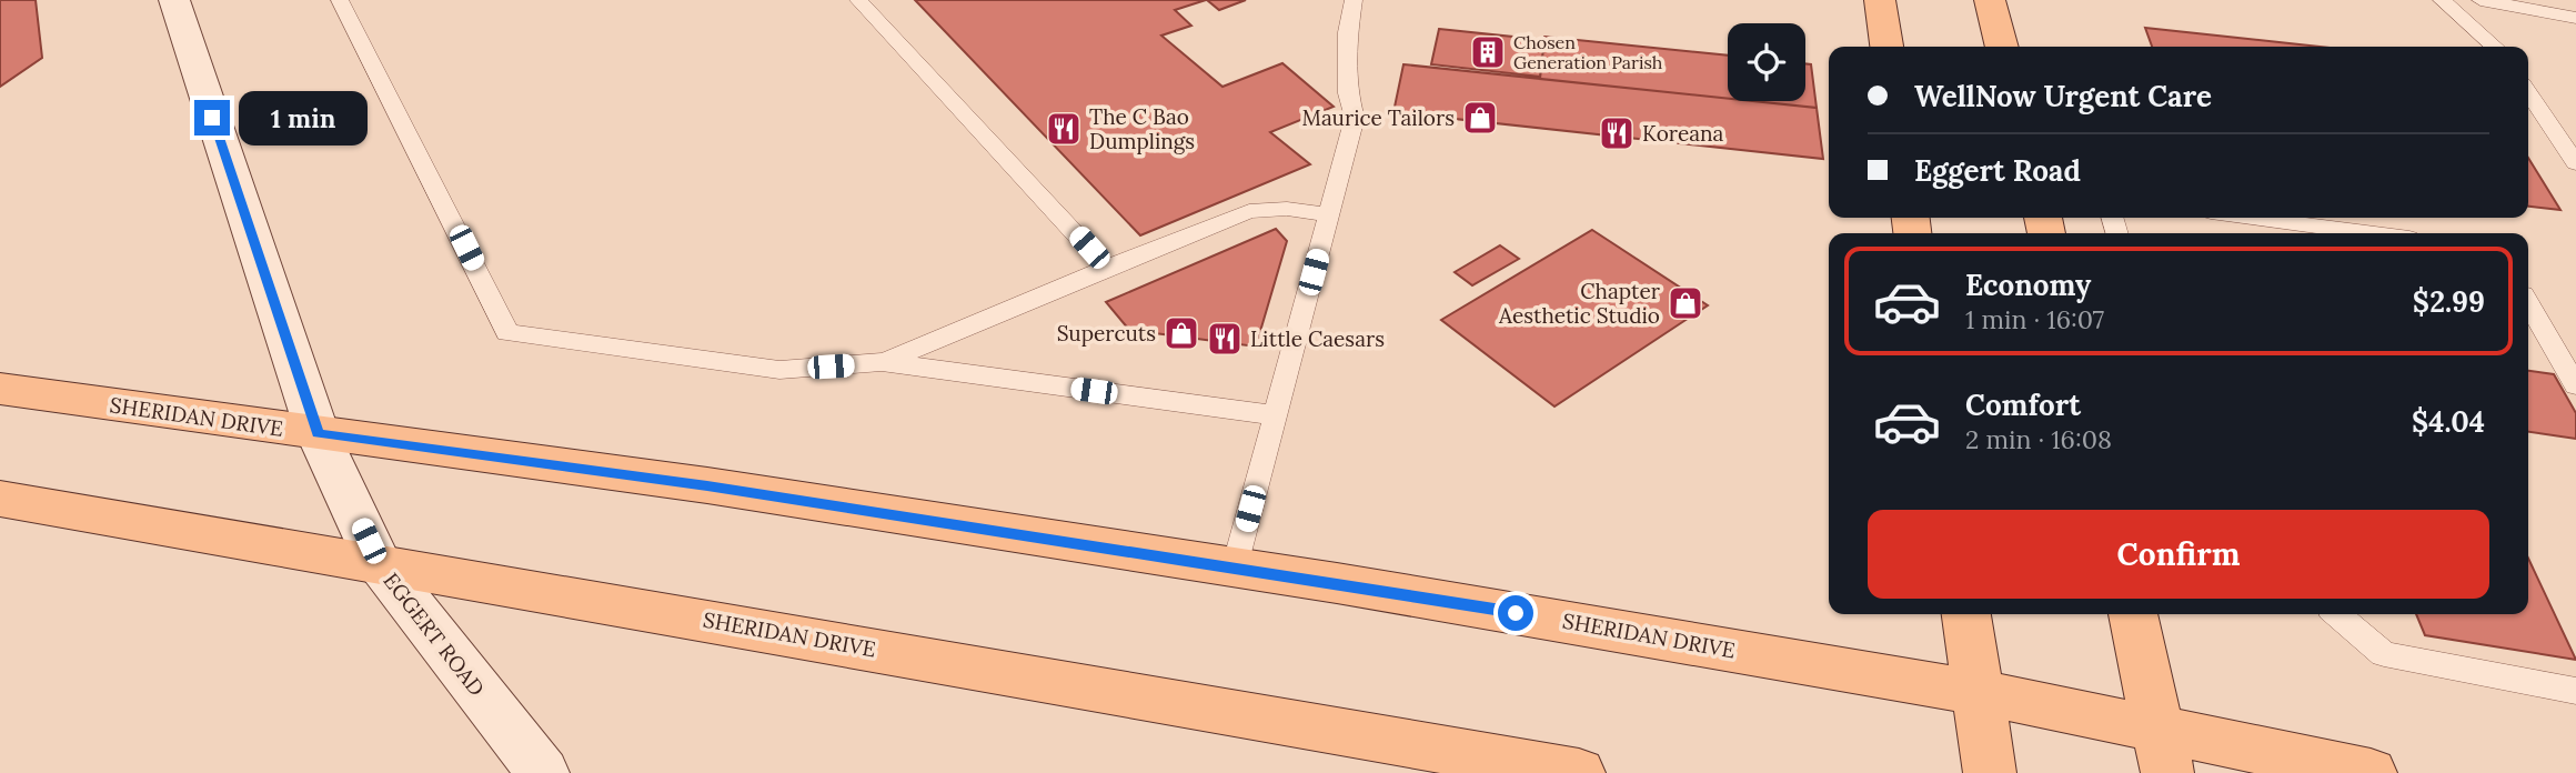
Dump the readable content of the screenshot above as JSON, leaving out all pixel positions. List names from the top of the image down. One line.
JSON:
{"streets":{"main road":["SHERIDAN DRIVE"],"street":["EGGERT ROAD"]},"crossings":[["SHERIDAN DRIVE","EGGERT ROAD"]],"places":{"building":["Chosen Generation Parish"],"shop":["Maurice Tailors","Chapter Aesthetic Studio","Supercuts"],"restaurant":["The C Bao Dumplings","Koreana","Little Caesars"]},"page":{"banner":["WellNow Urgent Care","Eggert Road"],"bubble":"1 min","list":[{"name":"Economy","note":"1 min · 16:07","value":"$2.99"},{"name":"Comfort","note":"2 min · 16:08","value":"$4.04"}],"buttons":"Confirm"}}
